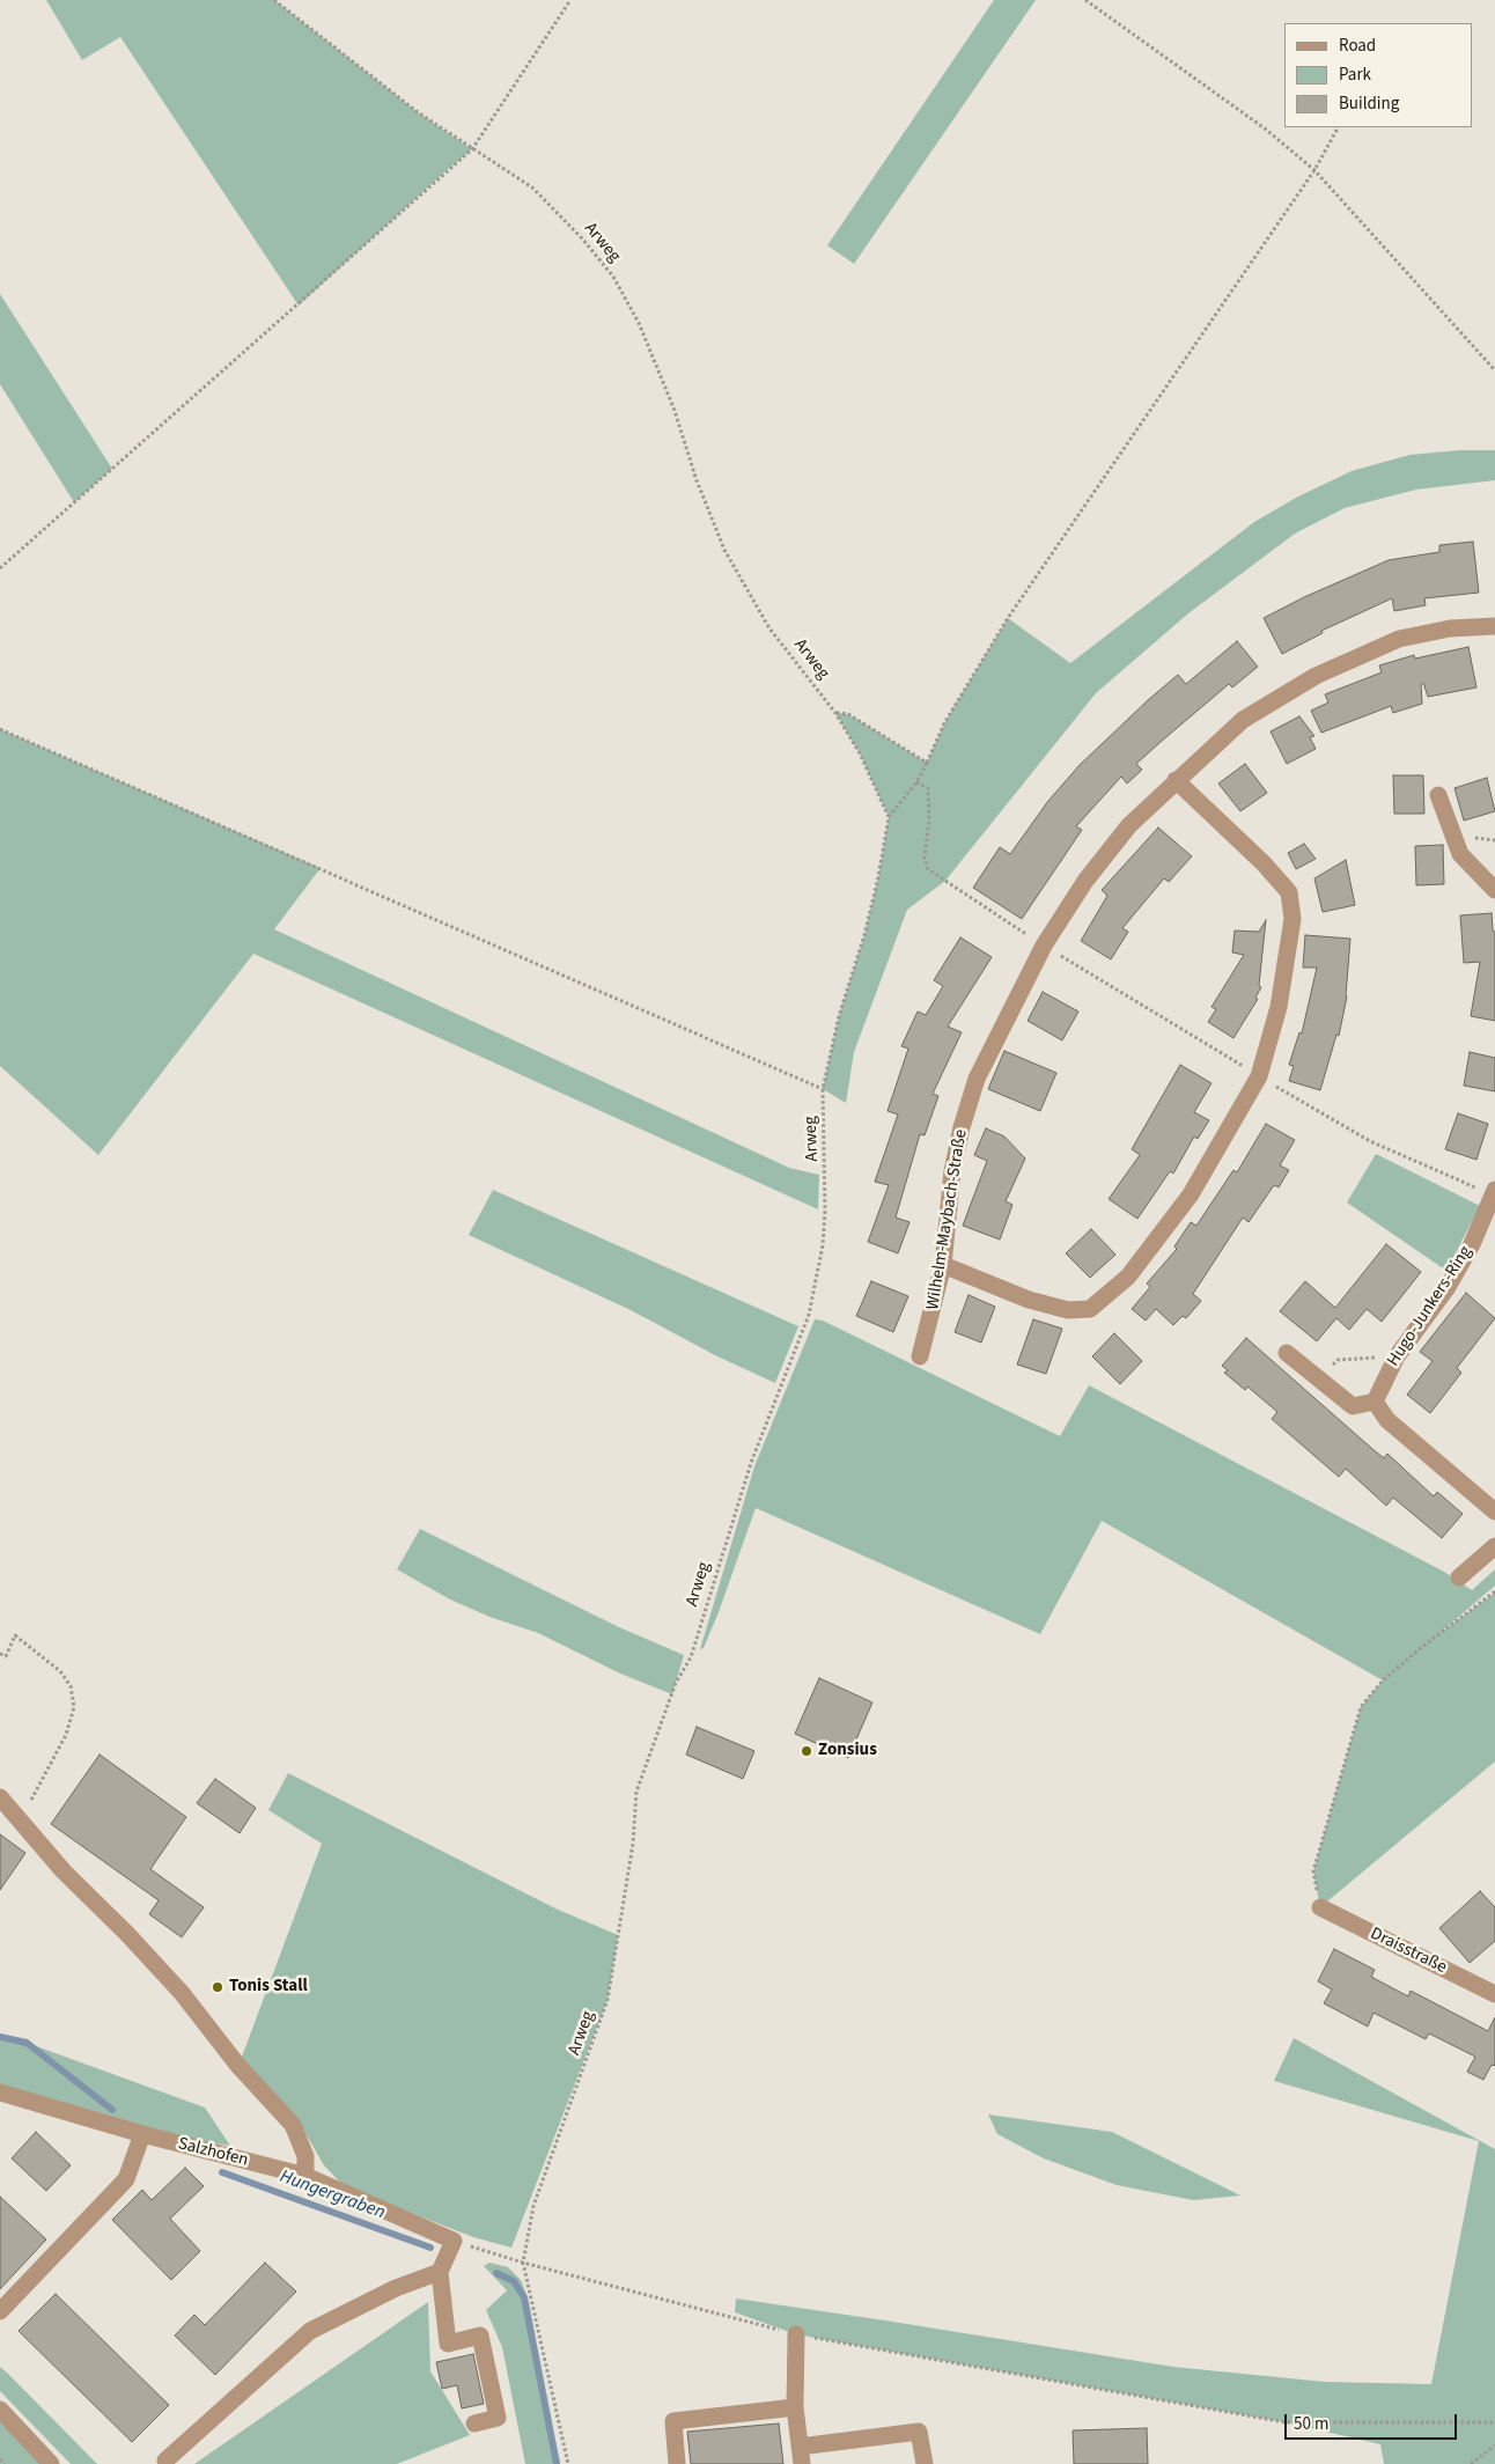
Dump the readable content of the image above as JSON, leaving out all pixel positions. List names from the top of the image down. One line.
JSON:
{"streets":{"street":["Wilhelm-Maybach-Straße","Hugo-Junkers-Ring","Draisstraße","Salzhofen"],"path":["Arweg"]},"water":["Hungergraben"],"places":["Zonsius","Tonis Stall"],"legend":["Road","Park","Building"],"scale_bar":"50 m"}
